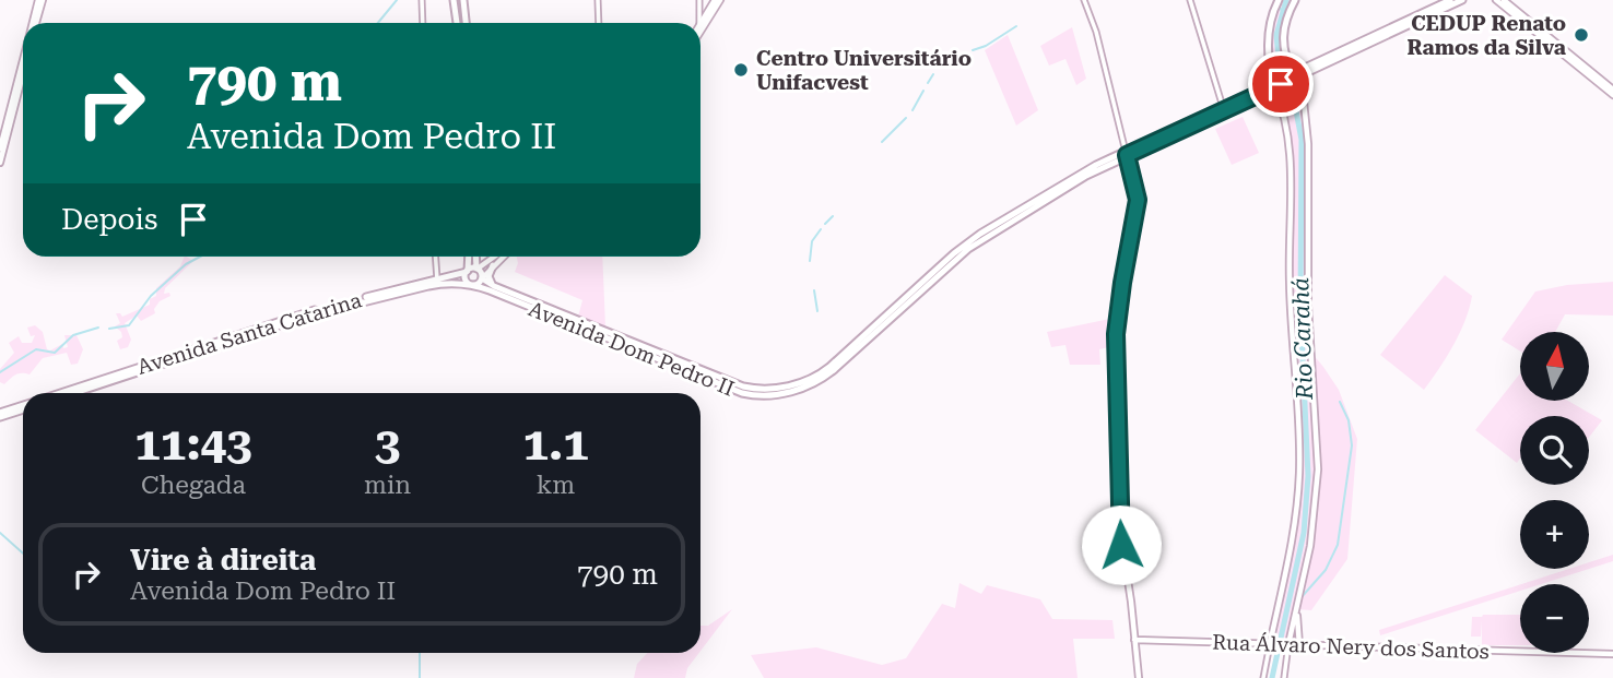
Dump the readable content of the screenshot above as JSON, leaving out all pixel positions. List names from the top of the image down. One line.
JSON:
{"streets":{"main road":["Avenida Santa Catarina","Avenida Dom Pedro II","Rua Álvaro Nery dos Santos"]},"crossings":[["Avenida Santa Catarina","Avenida Dom Pedro II"]],"water":["Rio Carahá"],"places":["CEDUP Renato Ramos da Silva","Centro Universitário Unifacvest"],"north":"top","page":{"turn":["790 m","Avenida Dom Pedro II"],"then":"Depois","map_buttons":["+","−"],"eta":["11:43","Chegada","3","min","1.1","km"],"list":[{"name":"Vire à direita","note":"Avenida Dom Pedro II","value":"790 m"}]}}
